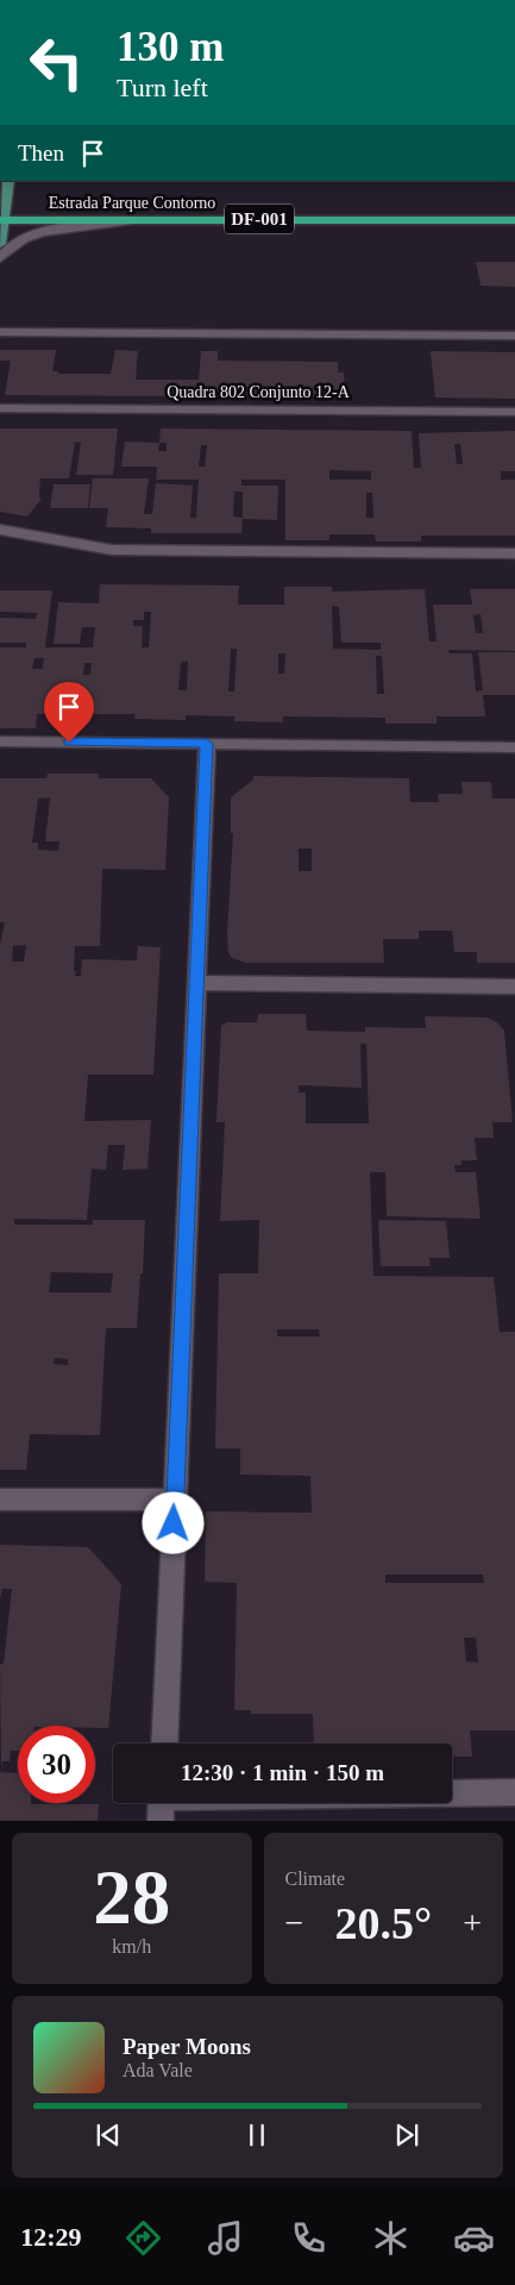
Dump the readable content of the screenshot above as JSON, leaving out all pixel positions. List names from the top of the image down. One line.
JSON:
{"streets":{"highway":["Estrada Parque Contorno","DF-001"],"street":["Quadra 802 Conjunto 12-A"]},"page":{"turn":["130 m","Turn left"],"then":"Then","limit":"30","trip":"12:30 · 1 min · 150 m","tile":[["28","km/h"],"Climate"],"heat":["−","20.5°","+"],"song":["Paper Moons","Ada Vale"],"tabs":"12:29"}}
